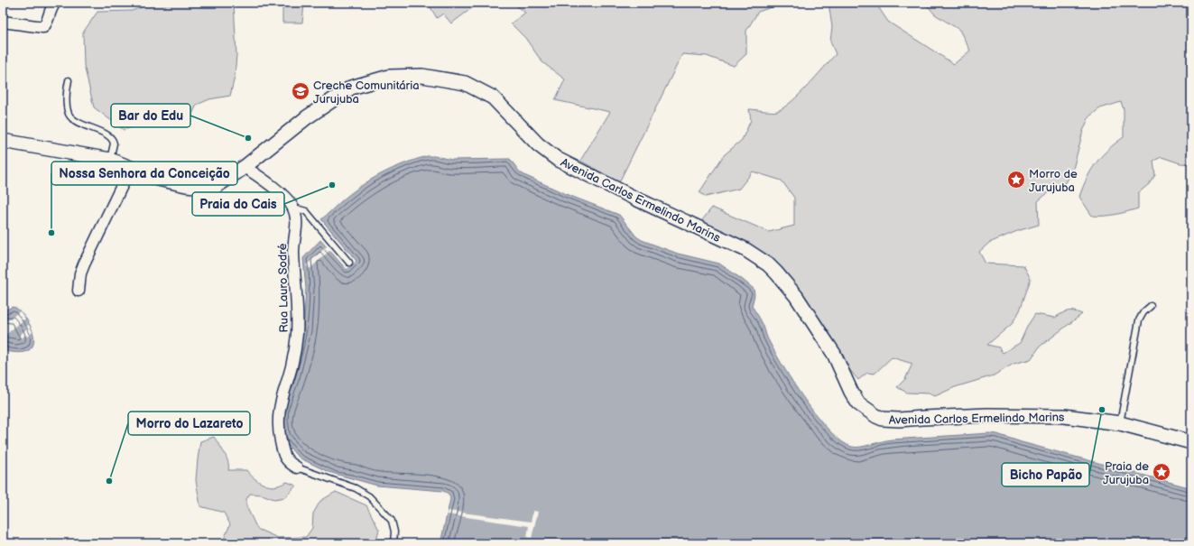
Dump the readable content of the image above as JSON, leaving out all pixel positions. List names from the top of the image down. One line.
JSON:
{"streets":{"street":["Avenida Carlos Ermelindo Marins","Rua Lauro Sodré"]},"crossings":[["Avenida Carlos Ermelindo Marins","Rua Lauro Sodré"]],"places":{"school or university":["Creche Comunitária Jurujuba"],"other":["Bar do Edu","Praia do Cais","Nossa Senhora da Conceição","Bicho Papão","Morro do Lazareto"],"place":["Morro de Jurujuba","Praia de Jurujuba"]}}
